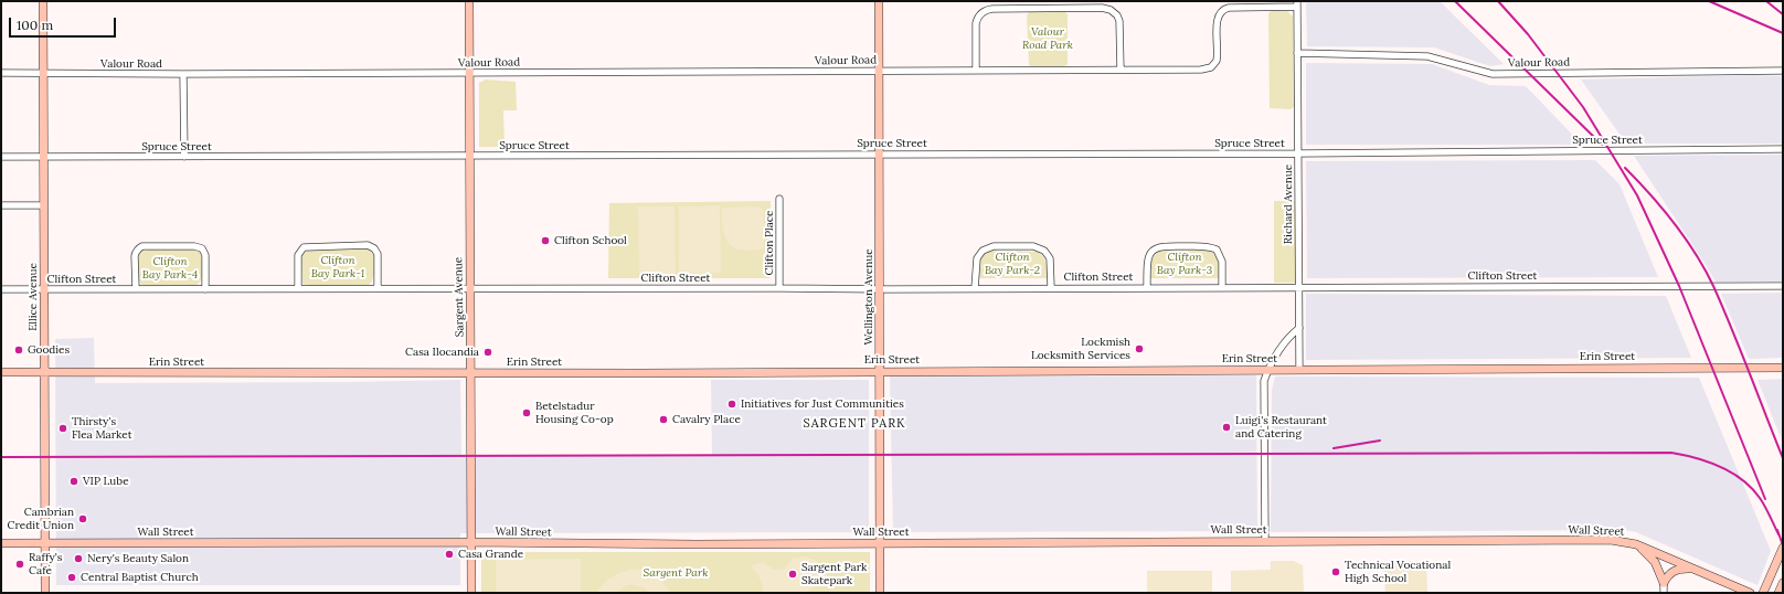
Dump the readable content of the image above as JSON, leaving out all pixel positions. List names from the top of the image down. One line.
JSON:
{"streets":{"main road":["Ellice Avenue","Sargent Avenue","Wellington Avenue","Erin Street","Wall Street"],"street":["Valour Road","Spruce Street","Richard Avenue","Clifton Place","Clifton Street"]},"crossings":[["Valour Road","Richard Avenue"],["Valour Road","Ellice Avenue"],["Valour Road","Sargent Avenue"],["Valour Road","Wellington Avenue"],["Spruce Street","Richard Avenue"],["Spruce Street","Ellice Avenue"],["Spruce Street","Sargent Avenue"],["Spruce Street","Wellington Avenue"],["Richard Avenue","Clifton Street"],["Richard Avenue","Erin Street"],["Clifton Place","Clifton Street"],["Clifton Street","Ellice Avenue"],["Clifton Street","Sargent Avenue"],["Clifton Street","Wellington Avenue"],["Ellice Avenue","Erin Street"],["Ellice Avenue","Wall Street"],["Sargent Avenue","Erin Street"],["Sargent Avenue","Wall Street"],["Wellington Avenue","Erin Street"],["Wellington Avenue","Wall Street"]],"districts":["SARGENT PARK"],"parks":["Valour Road Park","Clifton Bay Park-2","Clifton Bay Park-3","Clifton Bay Park-1","Clifton Bay Park-4","Sargent Park"],"places":["Clifton School","Lockmish Locksmith Services","Goodies","Casa Ilocandia","Initiatives for Just Communities","Betelstadur Housing Co-op","Cavalry Place","Luigi's Restaurant and Catering","Thirsty's Flea Market","VIP Lube","Cambrian Credit Union","Casa Grande","Nery's Beauty Salon","Raffy's Cafe","Technical Vocational High School","Sargent Park Skatepark","Central Baptist Church"],"scale_bar":"100 m"}
